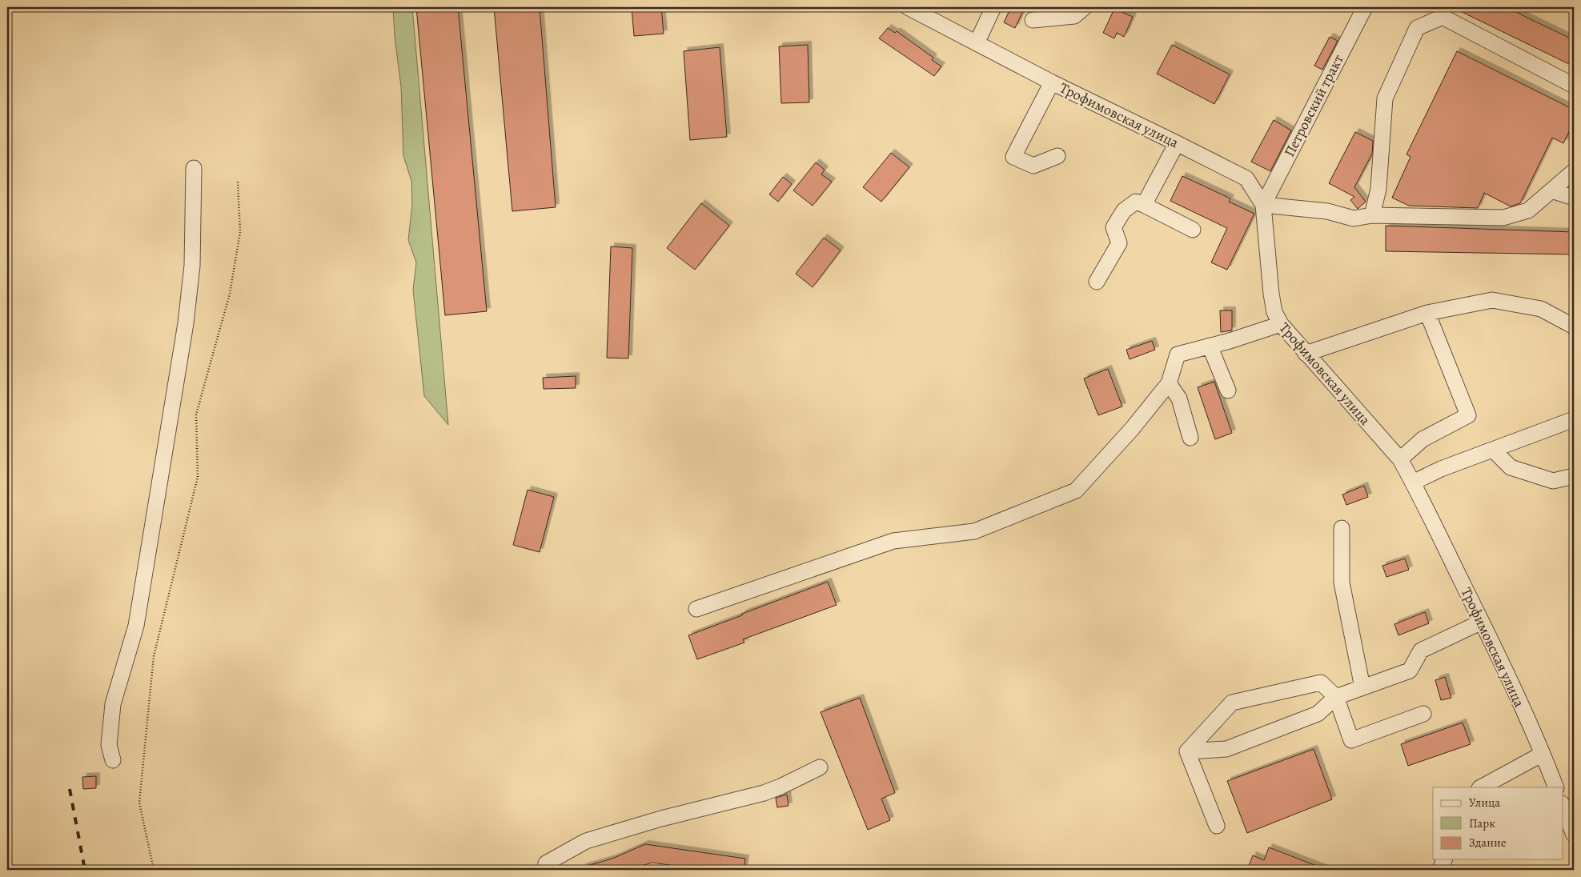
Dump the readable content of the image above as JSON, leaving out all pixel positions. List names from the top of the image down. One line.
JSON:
{"streets":{"street":["Петровский тракт","Трофимовская улица"]},"crossings":[["Петровский тракт","Трофимовская улица"]],"legend":["Улица","Парк","Здание"]}
